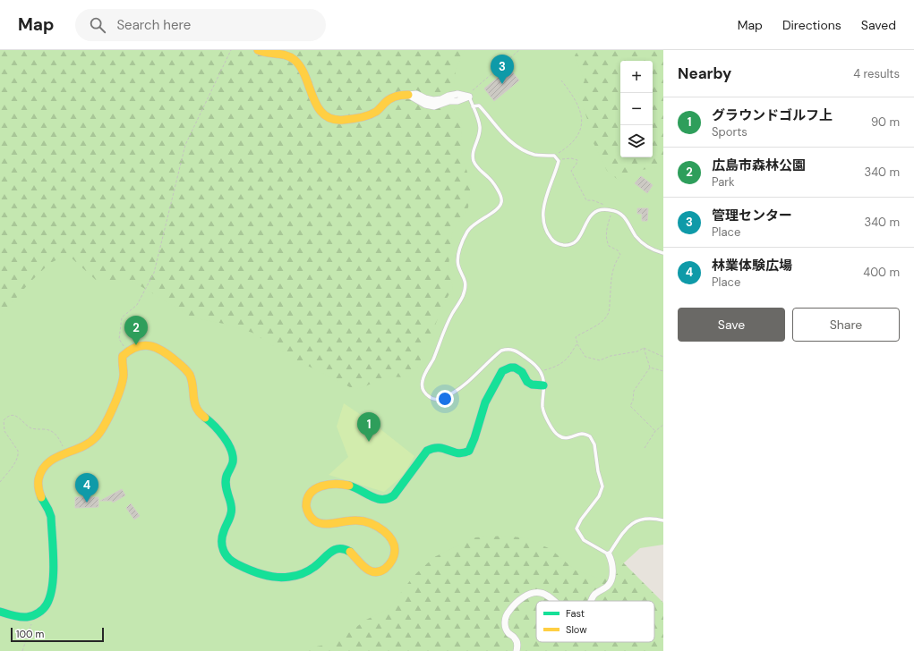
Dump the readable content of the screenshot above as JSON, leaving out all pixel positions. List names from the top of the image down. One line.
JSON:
{"legend":["Fast","Slow"],"scale_bar":"100 m","page":{"header":"Map","search":"Search here","nav":["Map","Directions","Saved"],"heading":["Nearby","4 results"],"pins":["3","2","1","4"],"map_buttons":["+","−"],"list":[{"mark":"1","name":"グラウンドゴルフ上","note":"Sports","value":"90 m"},{"mark":"2","name":"広島市森林公園","note":"Park","value":"340 m"},{"mark":"3","name":"管理センター","note":"Place","value":"340 m"},{"mark":"4","name":"林業体験広場","note":"Place","value":"400 m"}],"buttons":["Save","Share"],"scale":"100 m"}}
